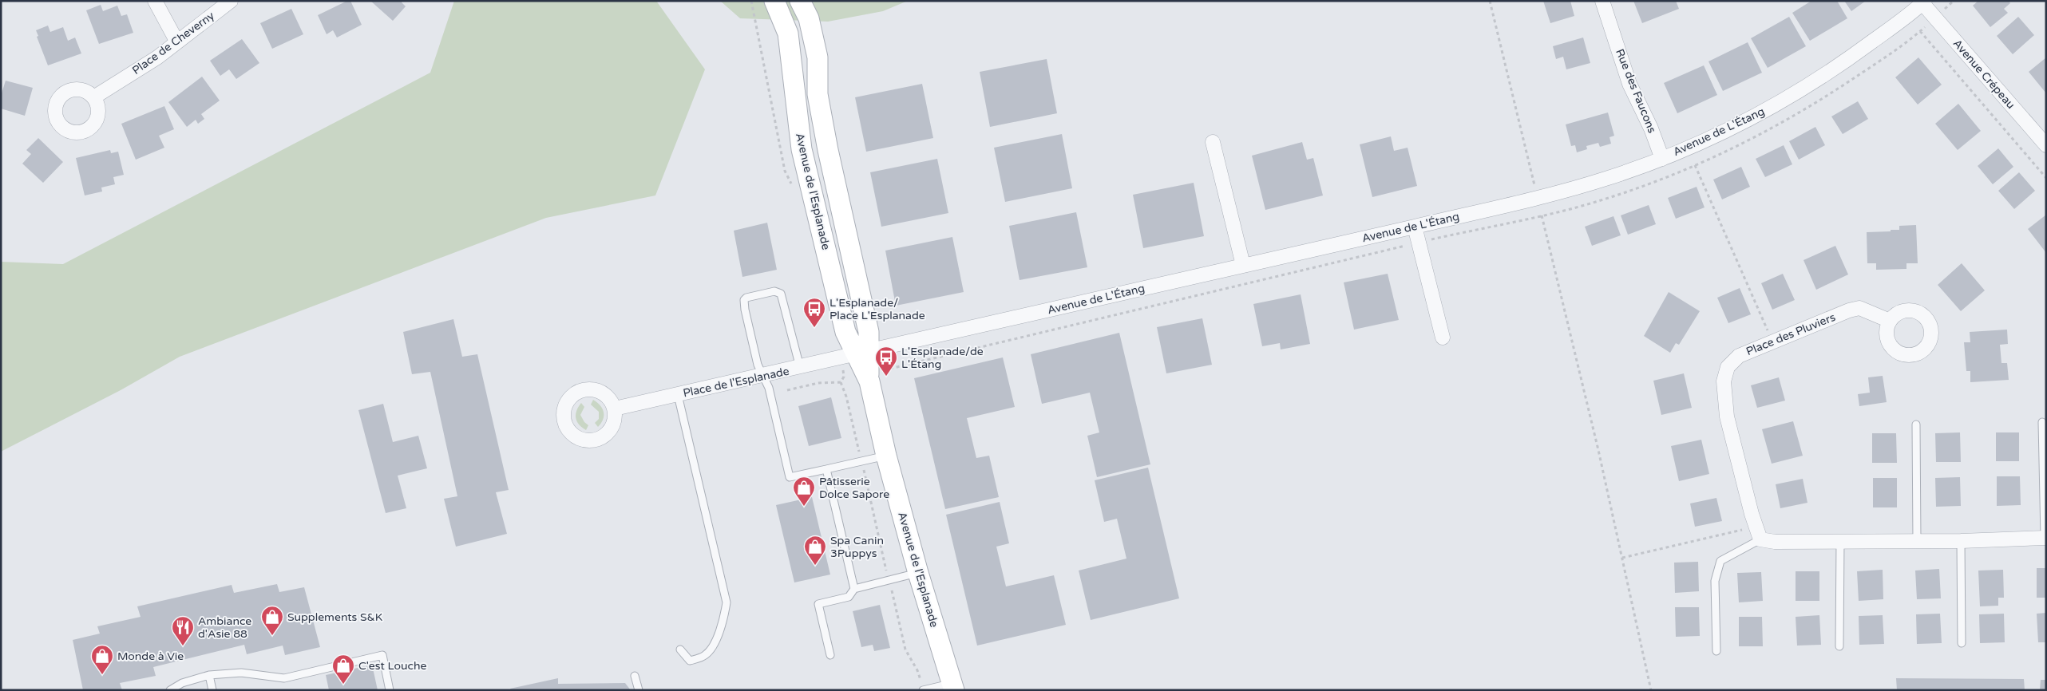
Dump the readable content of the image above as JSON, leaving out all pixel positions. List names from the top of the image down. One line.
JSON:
{"streets":{"street":["Place de Cheverny","Avenue Crépeau","Rue des Faucons","Avenue de L'Étang","Avenue de l'Esplanade","Place des Pluviers","Place de l'Esplanade"]},"crossings":[["Avenue Crépeau","Avenue de L'Étang"],["Rue des Faucons","Avenue de L'Étang"],["Avenue de L'Étang","Avenue de l'Esplanade"],["Avenue de L'Étang","Place de l'Esplanade"],["Avenue de l'Esplanade","Place de l'Esplanade"]],"places":{"bus stop":["L'Esplanade/ Place L'Esplanade","L'Esplanade/de L'Étang"],"shop":["Pâtisserie Dolce Sapore","Spa Canin 3Puppys","Supplements S&K","Monde à Vie","C'est Louche"],"restaurant":["Ambiance d'Asie 88"]}}
